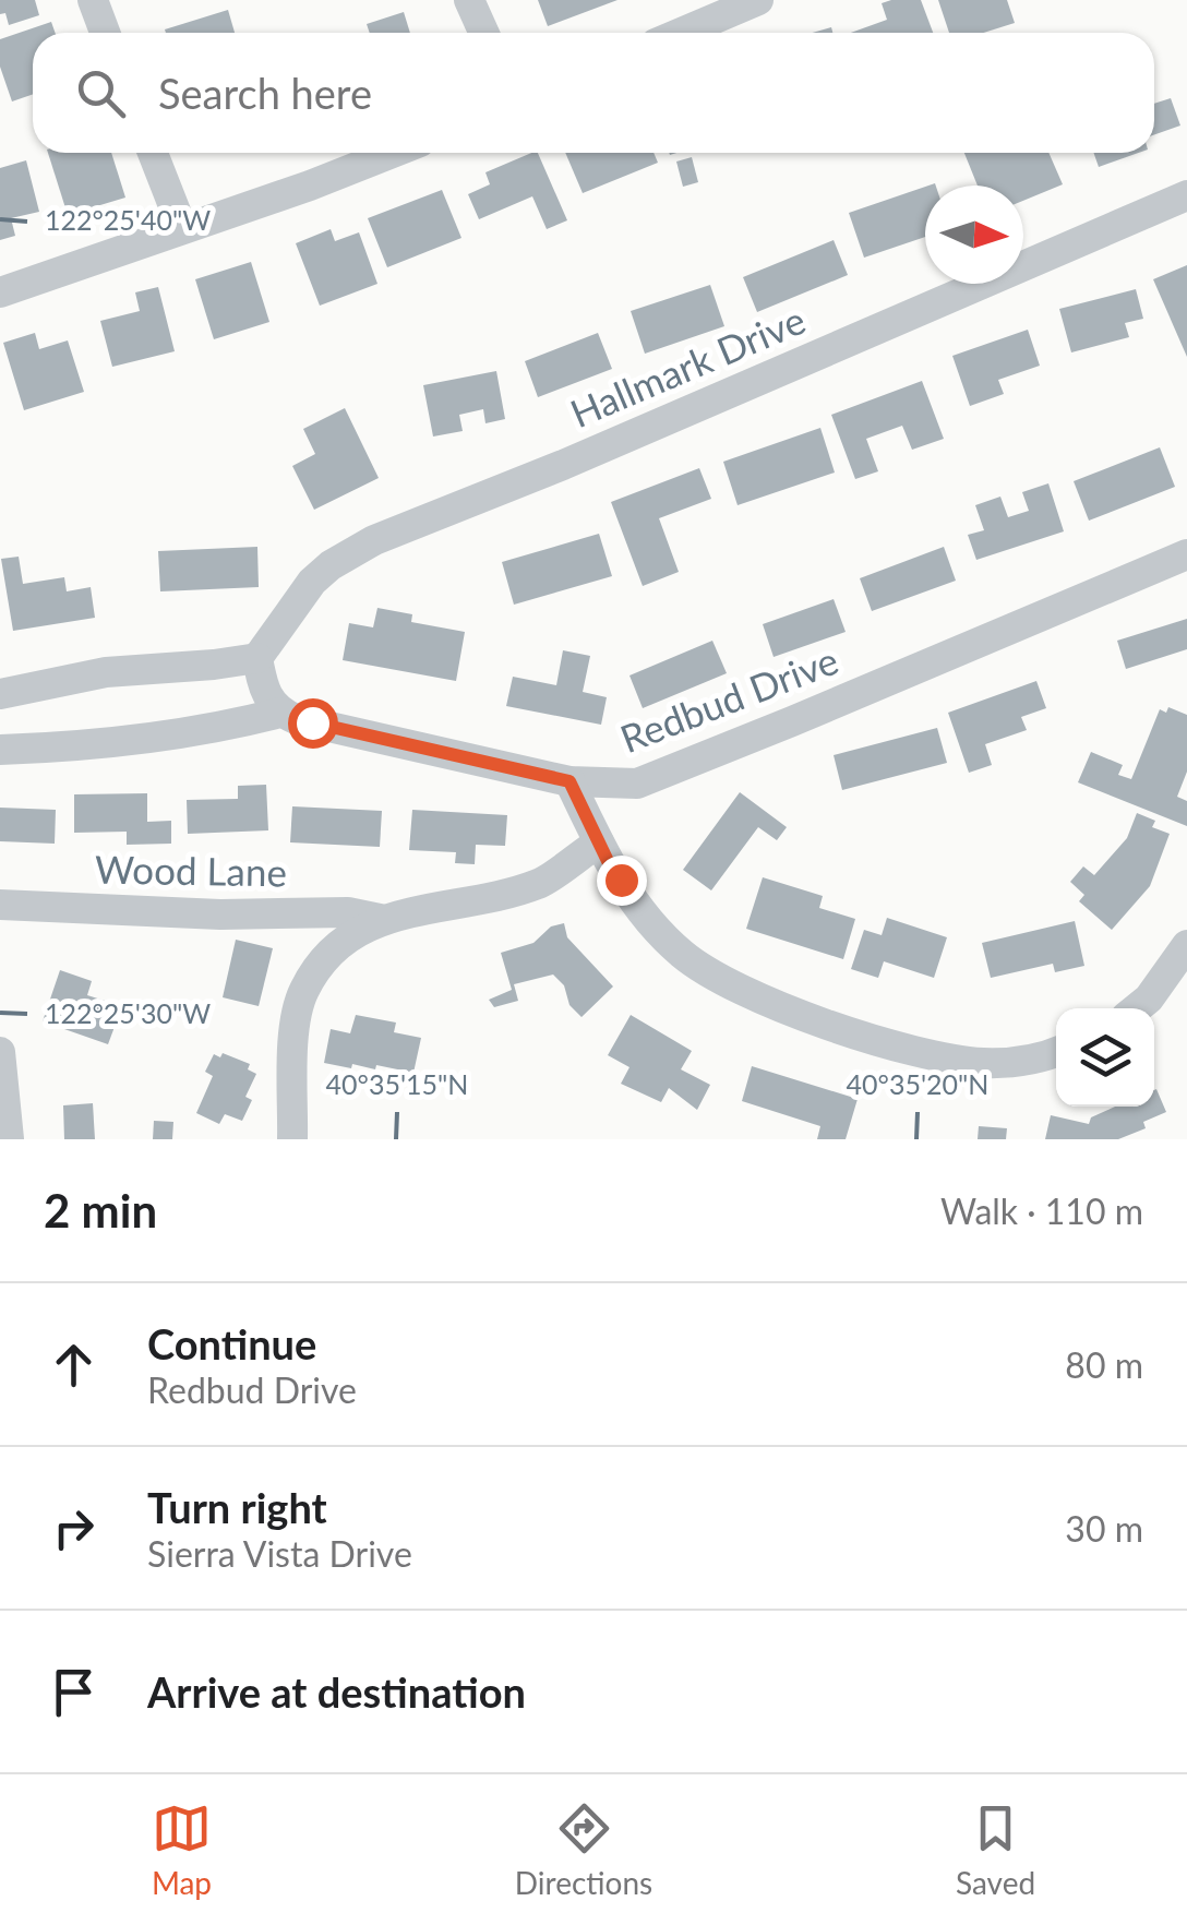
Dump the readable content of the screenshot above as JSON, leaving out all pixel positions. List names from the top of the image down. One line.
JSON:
{"streets":{"street":["Hallmark Drive","Redbud Drive","Wood Lane"]},"north":"right","page":{"search":"Search here","heading":["2 min","Walk · 110 m"],"list":[["Continue","Redbud Drive","80 m"],["Turn right","Sierra Vista Drive","30 m"],"Arrive at destination"],"nav":["Map","Directions","Saved"]},"coordinates":["122°25'40\"W","122°25'30\"W","40°35'15\"N","40°35'20\"N"]}
